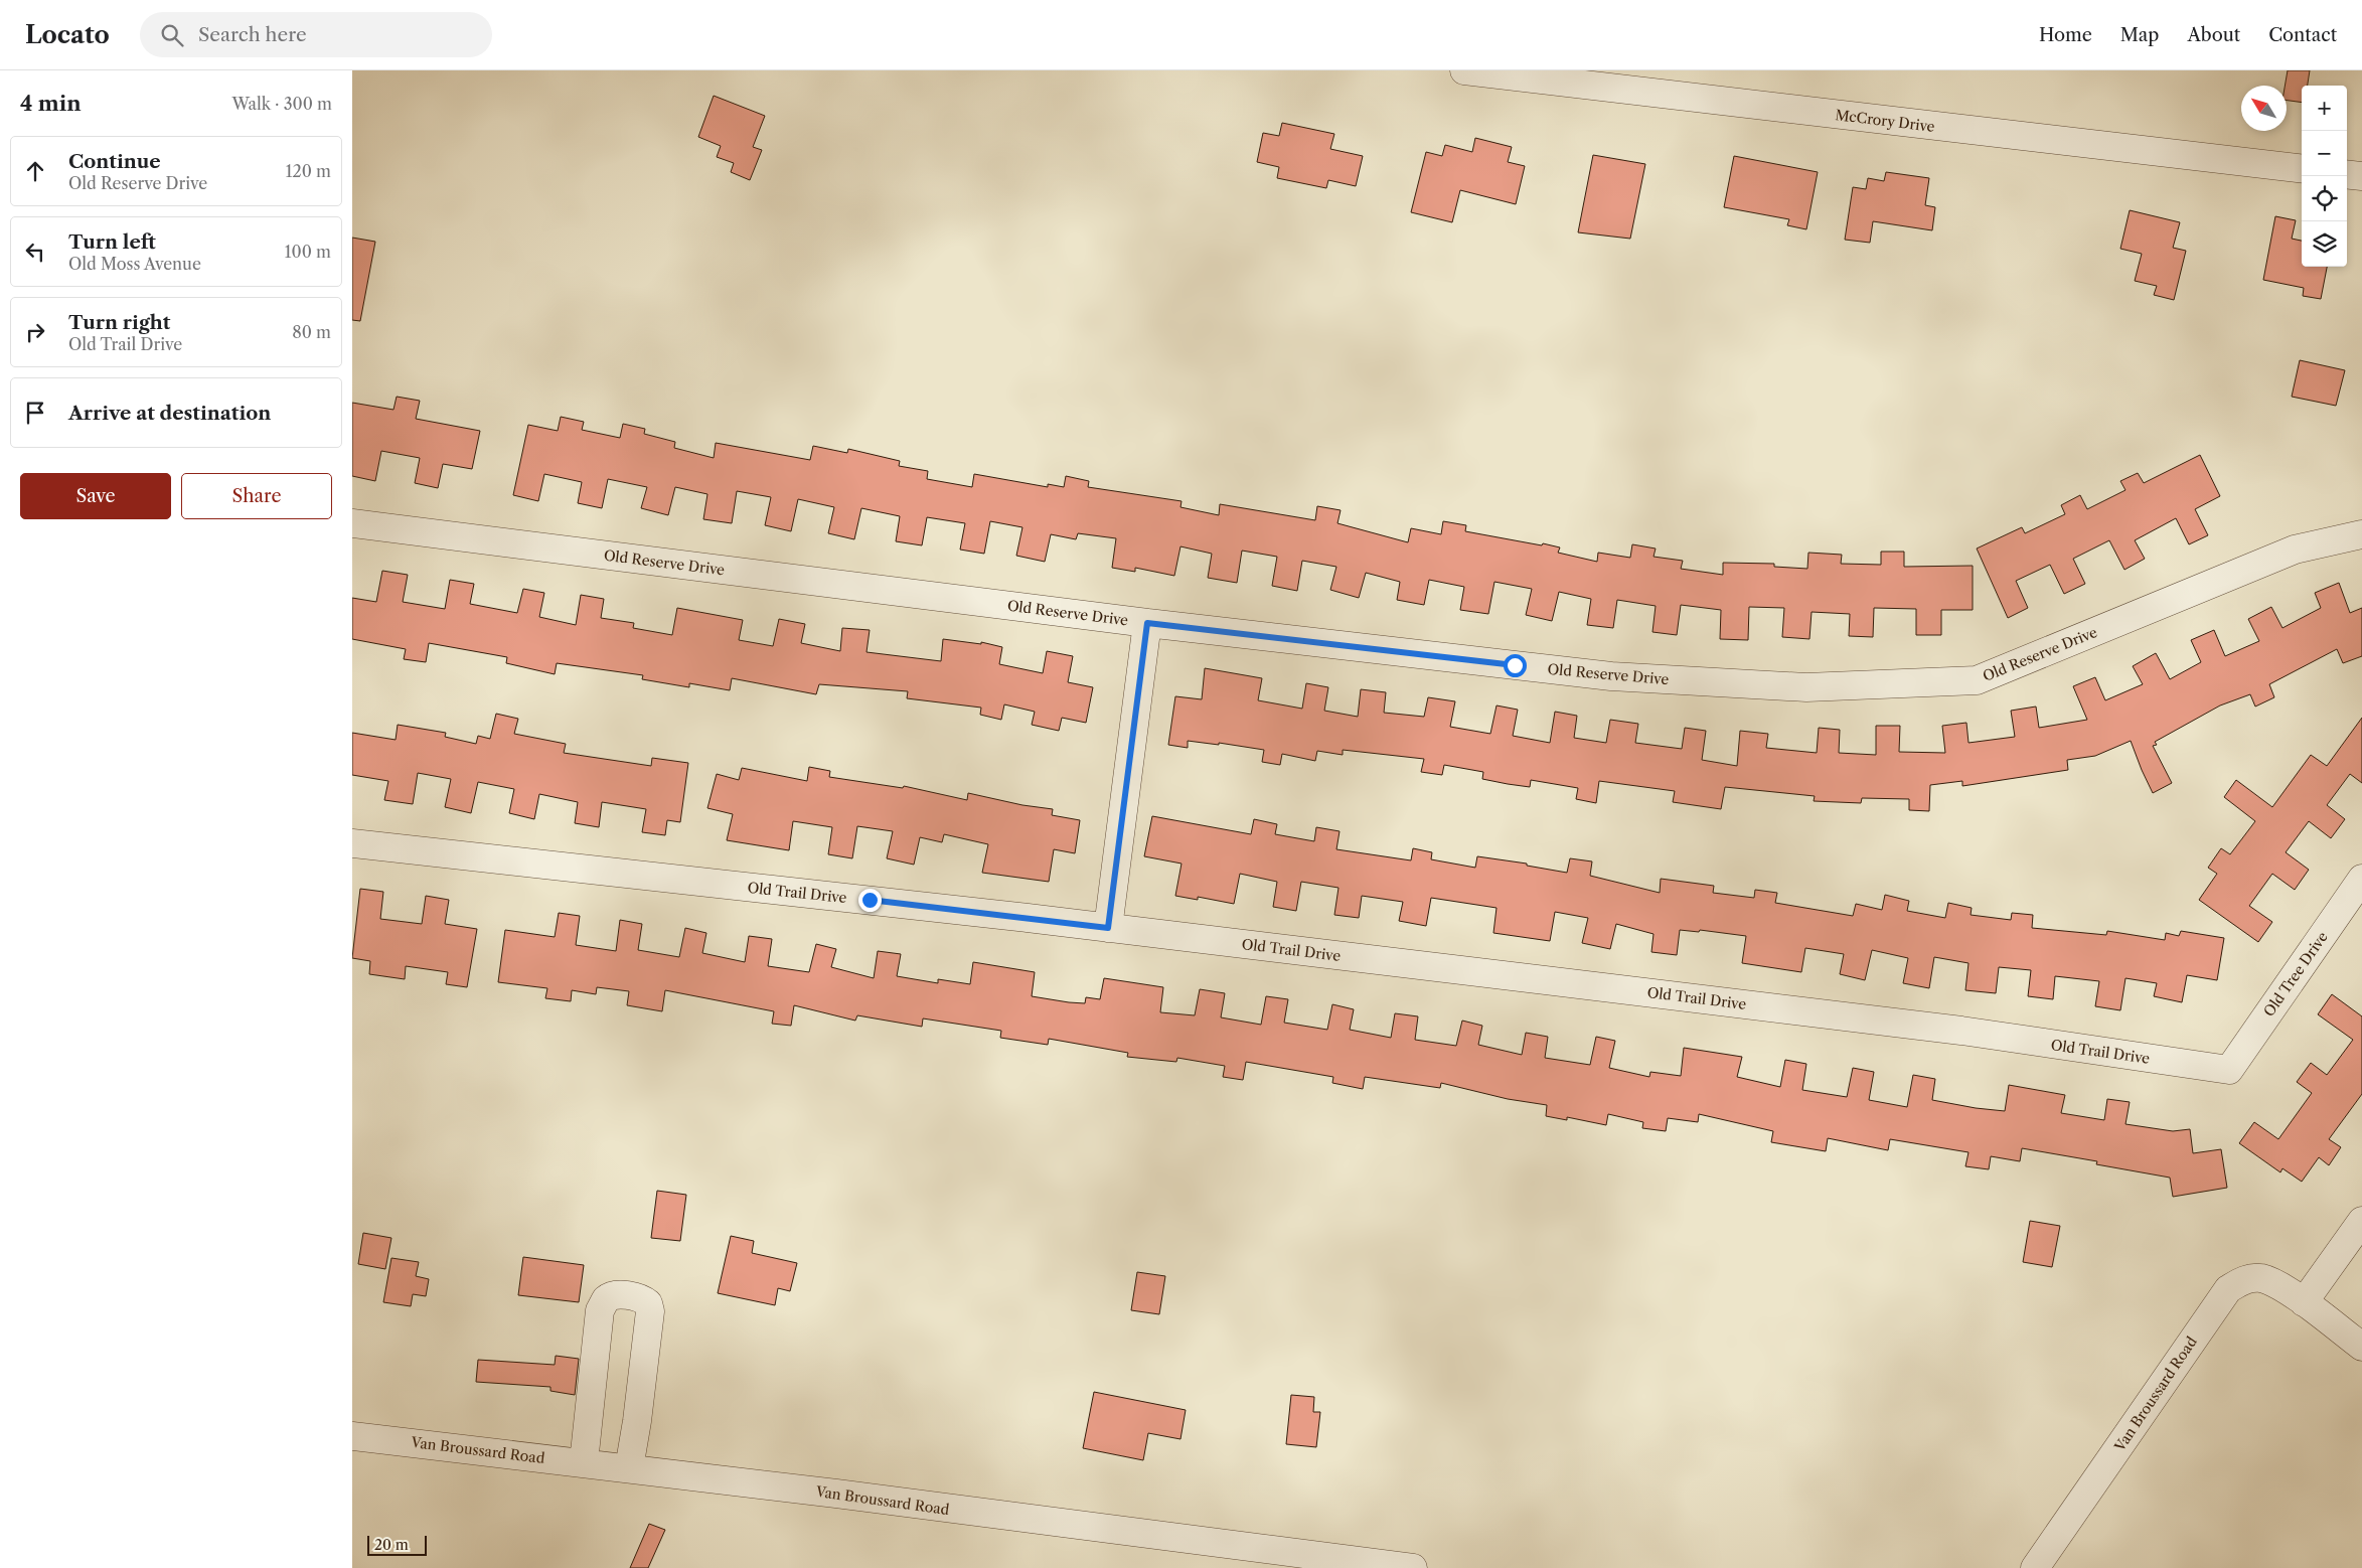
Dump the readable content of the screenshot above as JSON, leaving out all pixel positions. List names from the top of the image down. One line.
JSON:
{"streets":{"street":["McCrory Drive","Old Reserve Drive","Old Trail Drive","Old Tree Drive","Van Broussard Road"]},"crossings":[["Old Trail Drive","Old Tree Drive"]],"scale_bar":"20 m","north":"top left","page":{"header":"Locato","search":"Search here","nav":["Home","Map","About","Contact"],"heading":["4 min","Walk · 300 m"],"map_buttons":["+","−"],"list":[["Continue","Old Reserve Drive","120 m"],["Turn left","Old Moss Avenue","100 m"],["Turn right","Old Trail Drive","80 m"],"Arrive at destination"],"buttons":["Save","Share"],"scale":"20 m"}}
